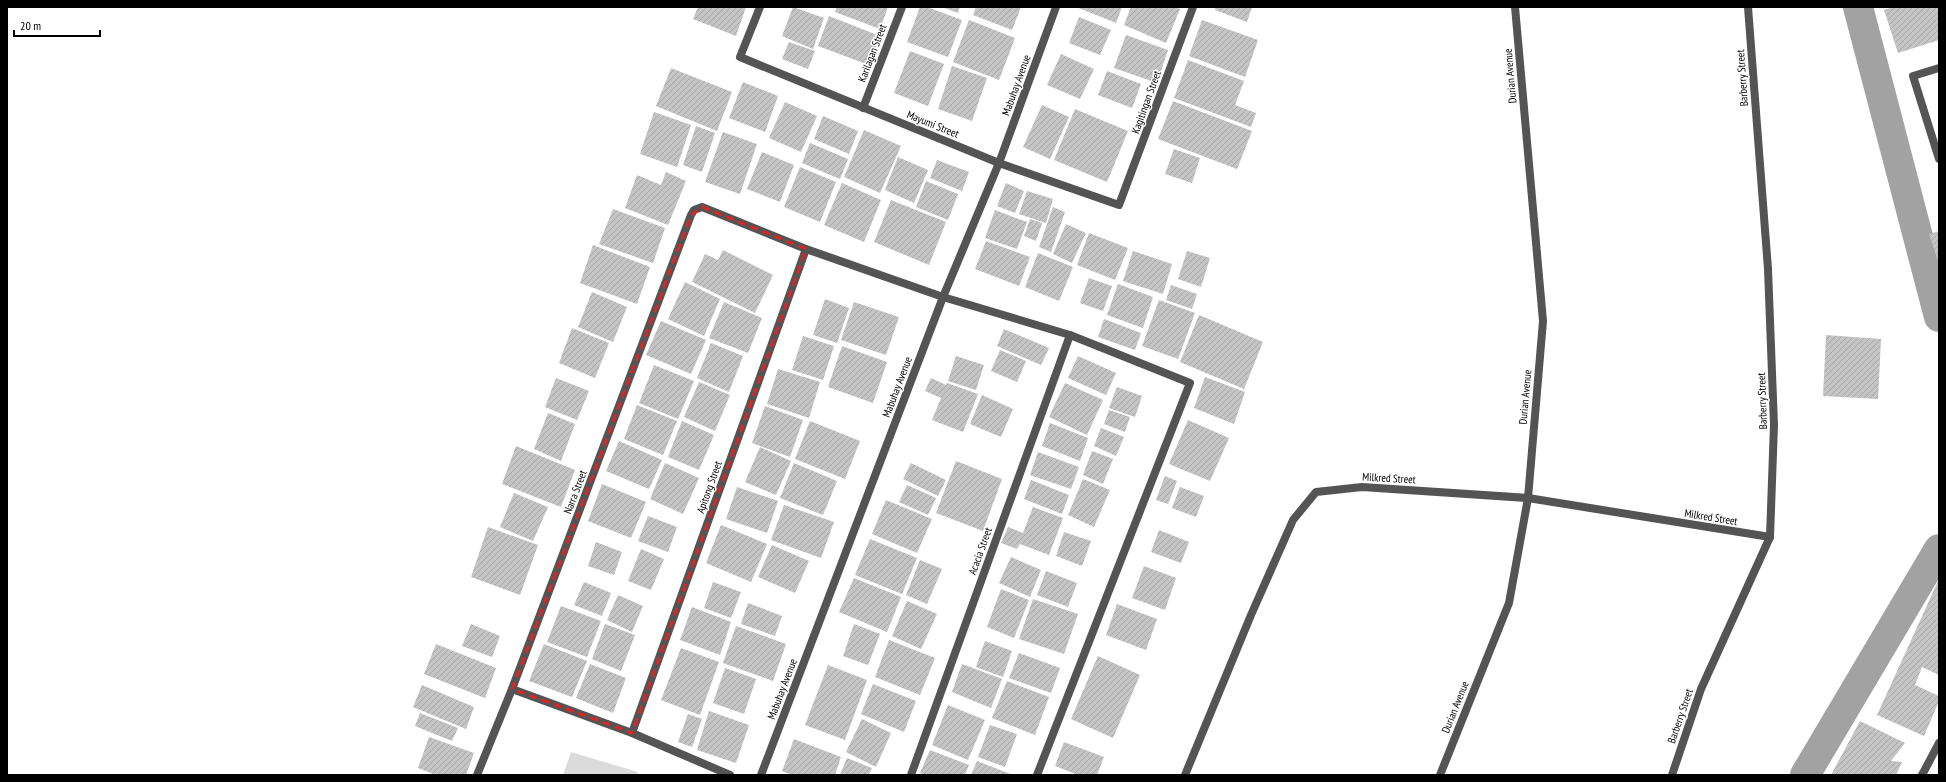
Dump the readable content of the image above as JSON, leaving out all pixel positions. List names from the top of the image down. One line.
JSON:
{"streets":{"street":["Karilagan Street","Durian Avenue","Barberry Street","Mabuhay Avenue","Kagitingan Street","Mayumi Street","Milkred Street","Apitong Street","Narra Street","Acacia Street"]},"crossings":[["Karilagan Street","Mayumi Street"],["Durian Avenue","Milkred Street"],["Barberry Street","Milkred Street"],["Mabuhay Avenue","Mayumi Street"],["Kagitingan Street","Mayumi Street"],["Apitong Street","Narra Street"]],"scale_bar":"20 m"}
